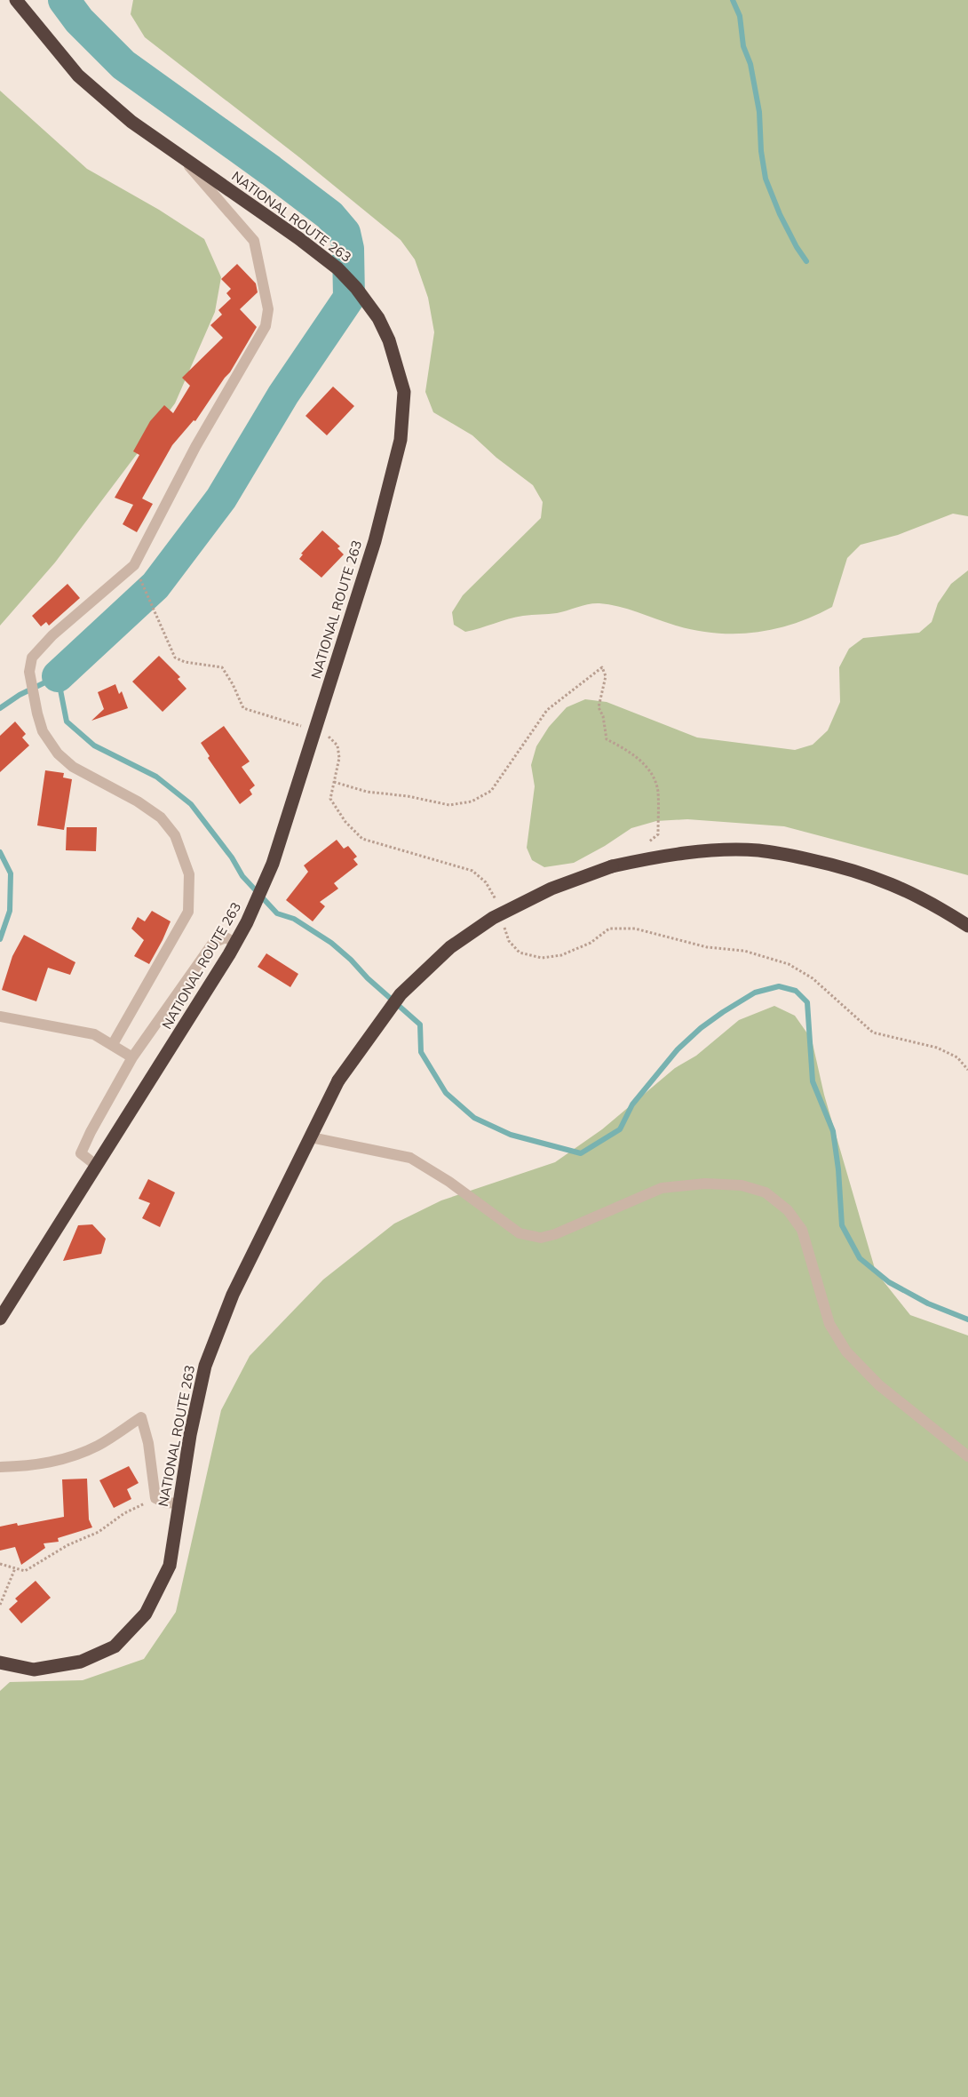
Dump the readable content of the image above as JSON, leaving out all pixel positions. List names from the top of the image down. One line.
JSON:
{"streets":{"highway":["NATIONAL ROUTE 263"]}}
